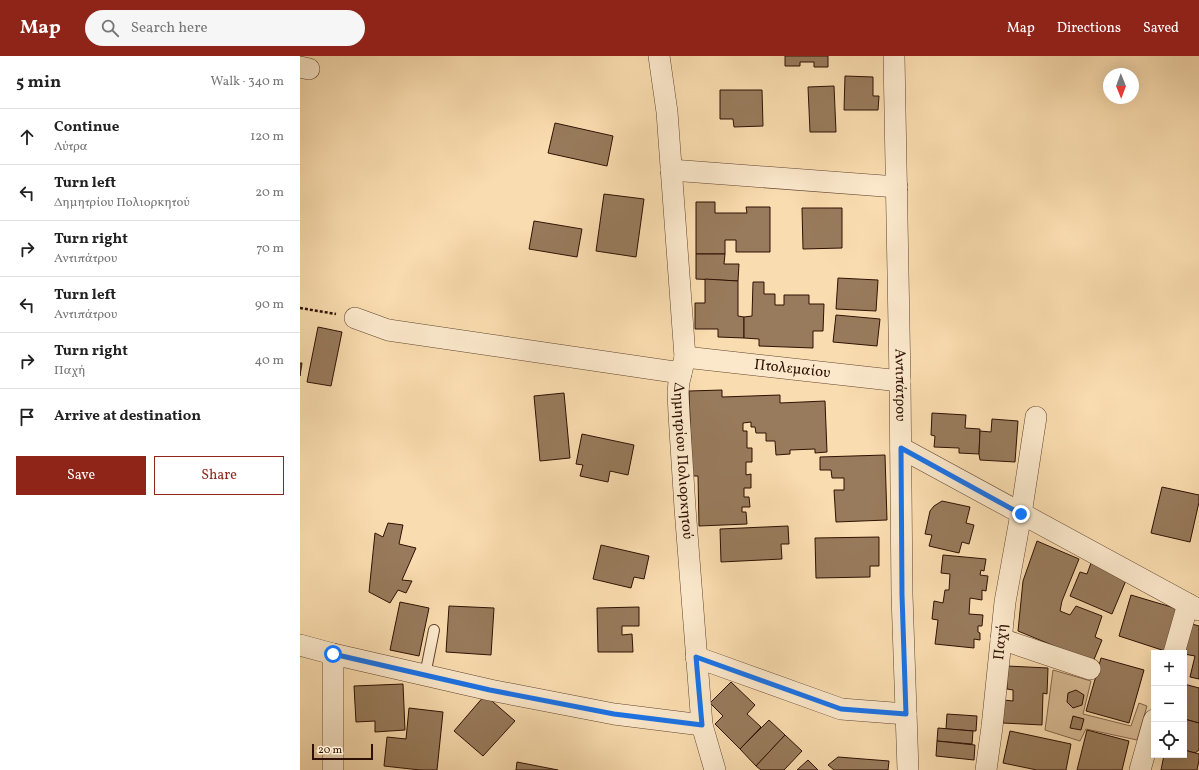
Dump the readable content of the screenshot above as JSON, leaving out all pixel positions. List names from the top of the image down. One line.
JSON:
{"streets":{"street":["Πτολεμαίου","Αντιπάτρου","Δημητρίου Πολιορκητού","Παχή"]},"crossings":[["Πτολεμαίου","Αντιπάτρου"],["Πτολεμαίου","Δημητρίου Πολιορκητού"]],"scale_bar":"20 m","north":"bottom","page":{"header":"Map","search":"Search here","nav":["Map","Directions","Saved"],"heading":["5 min","Walk · 340 m"],"list":[["Continue","Λύτρα","120 m"],["Turn left","Δημητρίου Πολιορκητού","20 m"],["Turn right","Αντιπάτρου","70 m"],["Turn left","Αντιπάτρου","90 m"],["Turn right","Παχή","40 m"],"Arrive at destination"],"buttons":["Save","Share"],"map_buttons":["+","−"],"scale":"20 m"}}
